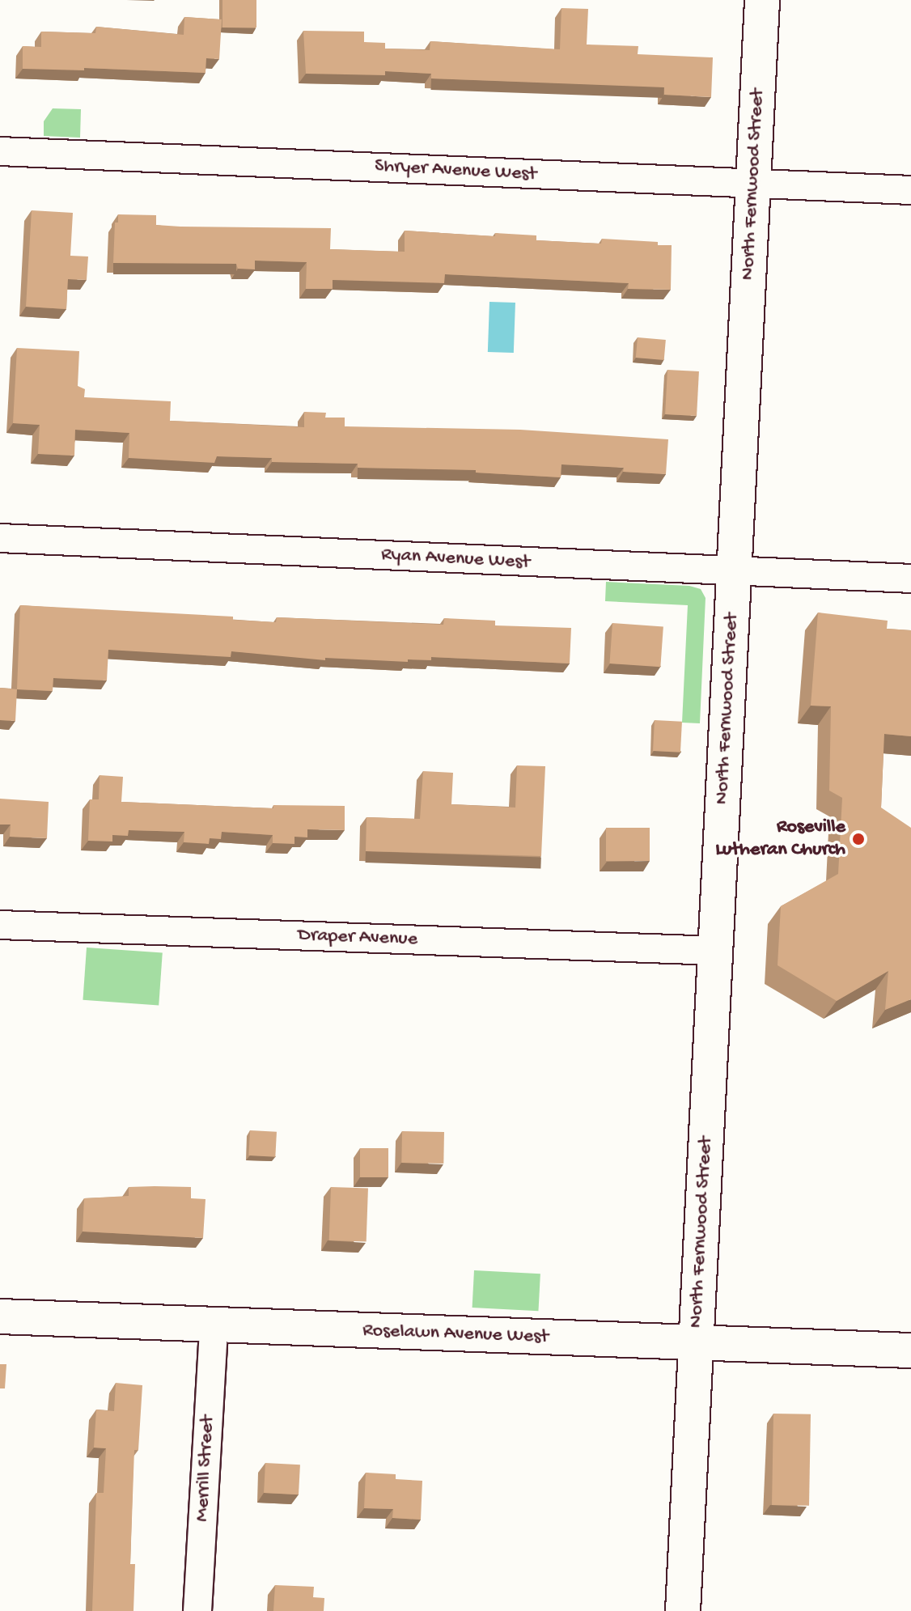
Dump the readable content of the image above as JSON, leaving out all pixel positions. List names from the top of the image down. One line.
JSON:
{"streets":{"street":["Shryer Avenue West","North Fernwood Street","Ryan Avenue West","Draper Avenue","Roselawn Avenue West","Merrill Street"]},"crossings":[["Shryer Avenue West","North Fernwood Street"],["North Fernwood Street","Ryan Avenue West"],["North Fernwood Street","Draper Avenue"],["North Fernwood Street","Roselawn Avenue West"],["Roselawn Avenue West","Merrill Street"]],"places":["Roseville Lutheran Church"]}
